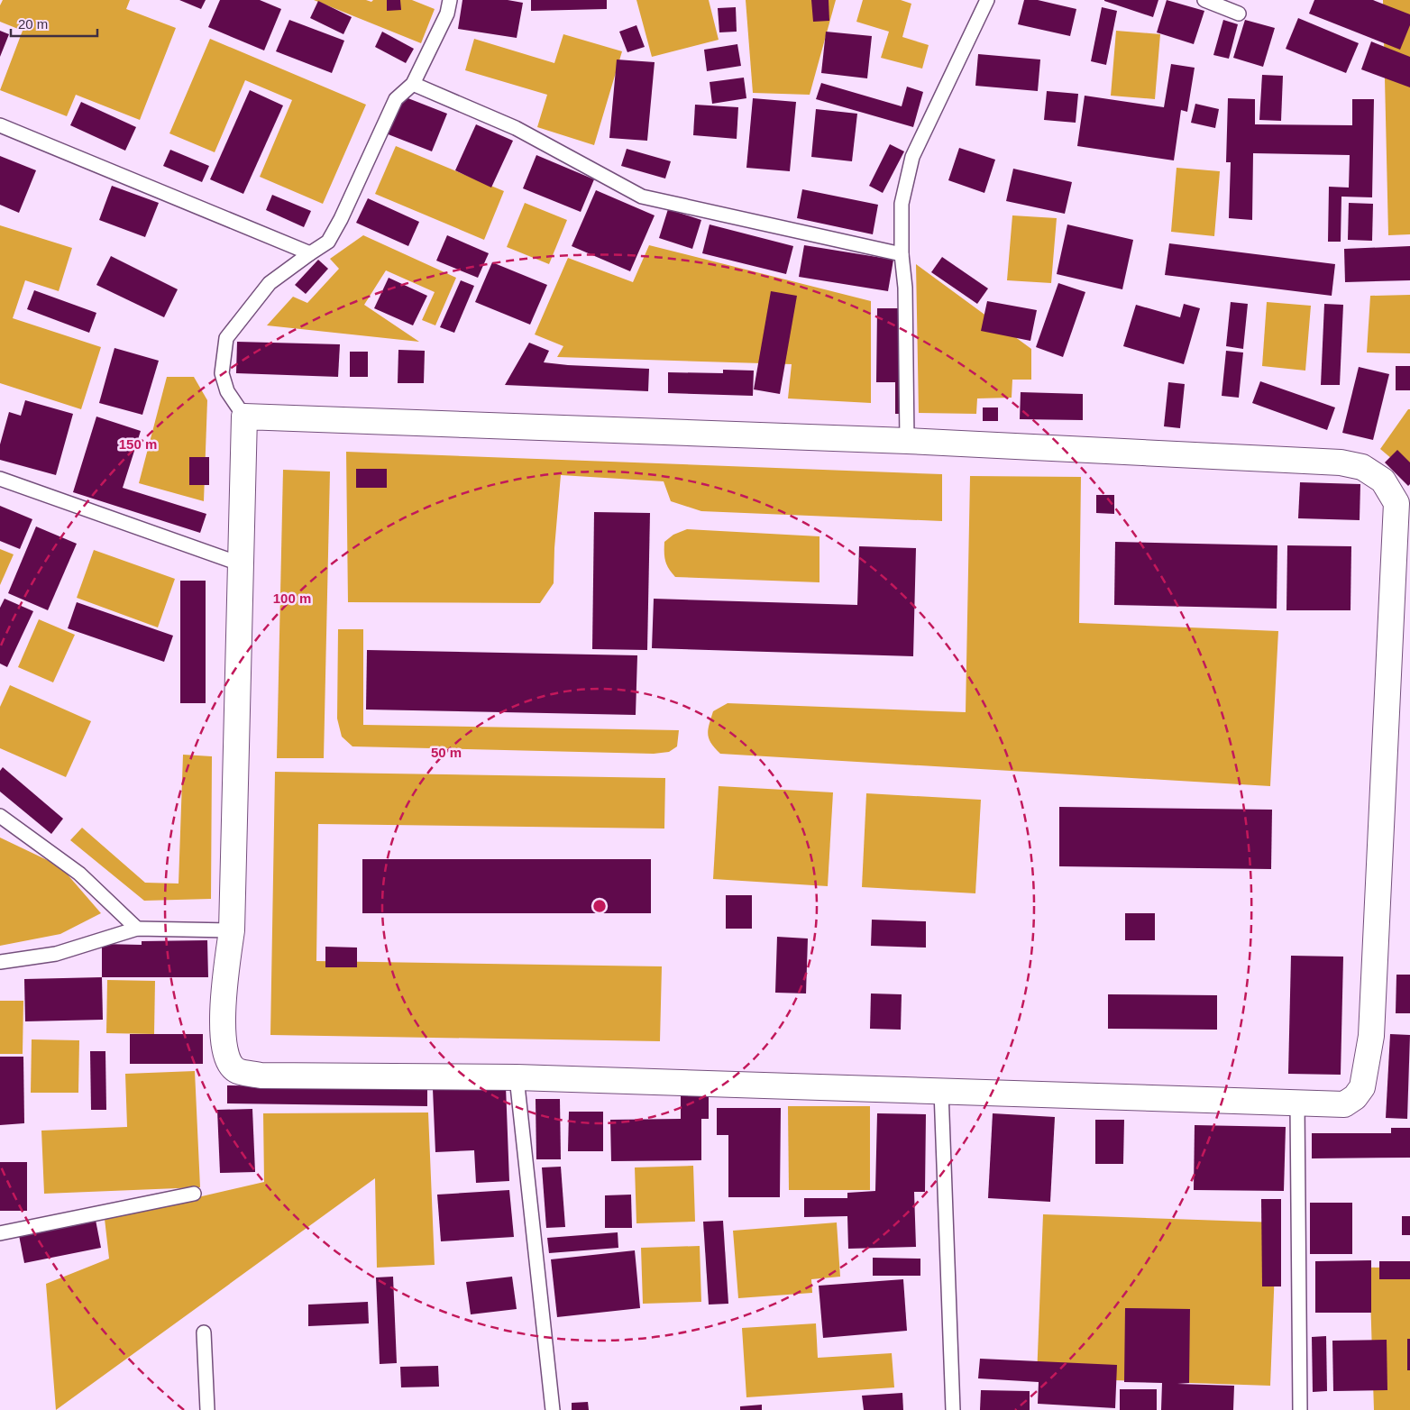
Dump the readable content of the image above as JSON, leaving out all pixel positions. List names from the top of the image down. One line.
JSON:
{"scale_bar":"20 m","rings":["150 m","100 m","50 m"]}
